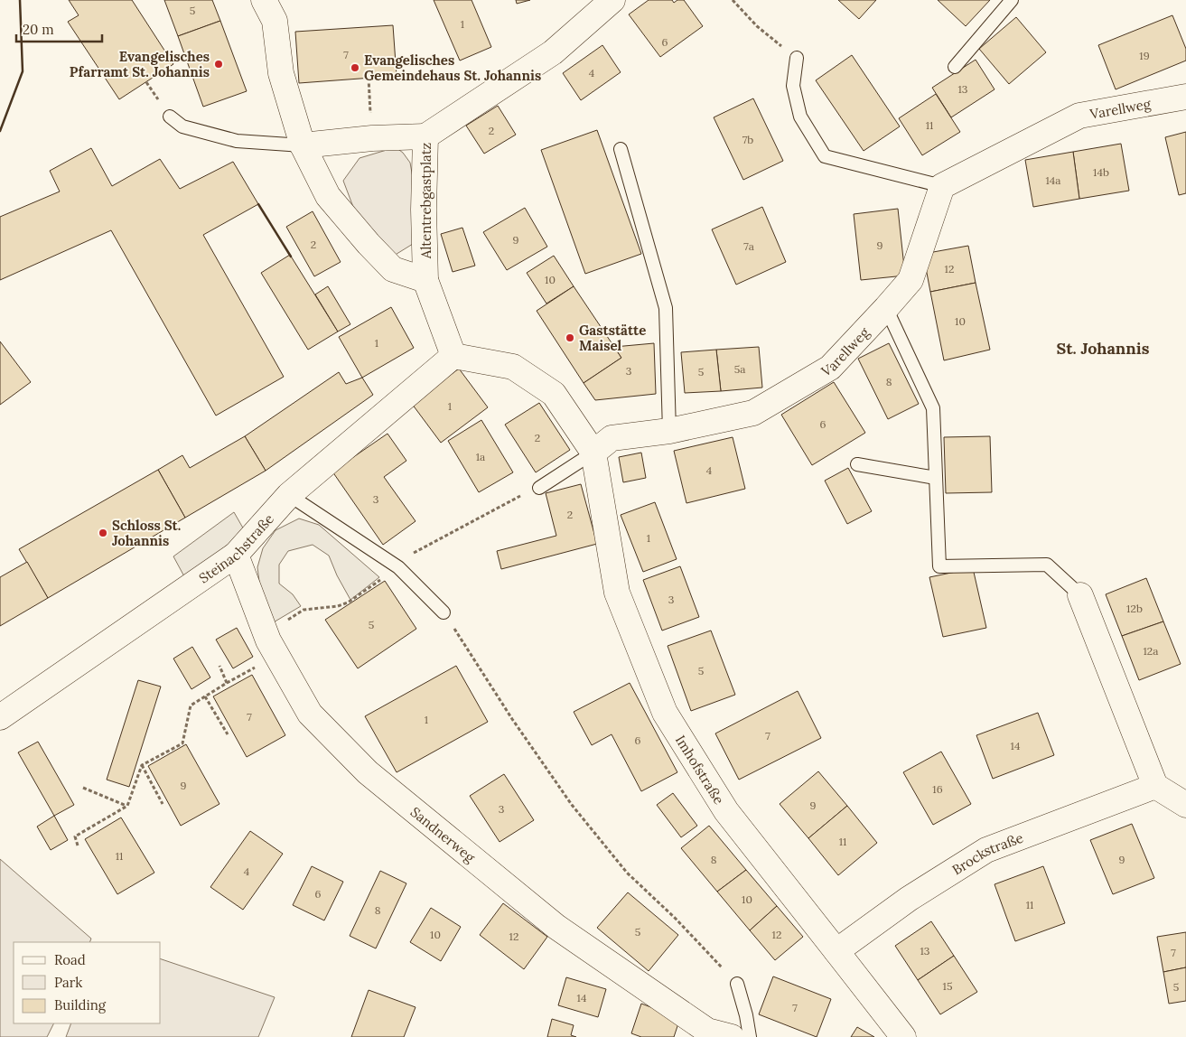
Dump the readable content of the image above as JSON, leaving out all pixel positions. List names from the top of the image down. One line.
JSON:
{"streets":{"street":["Varellweg","Altentrebgastplatz","Steinachstraße","Imhofstraße","Sandnerweg","Brockstraße"]},"crossings":[["Varellweg","Imhofstraße"],["Altentrebgastplatz","Steinachstraße"],["Steinachstraße","Sandnerweg"],["Imhofstraße","Brockstraße"]],"districts":["St. Johannis"],"places":["Evangelisches Pfarramt St. Johannis","Evangelisches Gemeindehaus St. Johannis","Gaststätte Maisel","Schloss St. Johannis"],"house_numbers":["5","1","6","7","19","4","13","11","2","7b","14b","14a","9","2","9","7a","12","10","10","1","5a","3","5","8","1","6","2","1a","4","3","2","1","3","12b","5","12a","5","7","1","7","6","14","9","16","9","3","11","11","8","9","4","6","10","11","8","5","10","12","12","13","7","15","5","14","7"],"legend":["Road","Park","Building"],"scale_bar":"20 m"}
